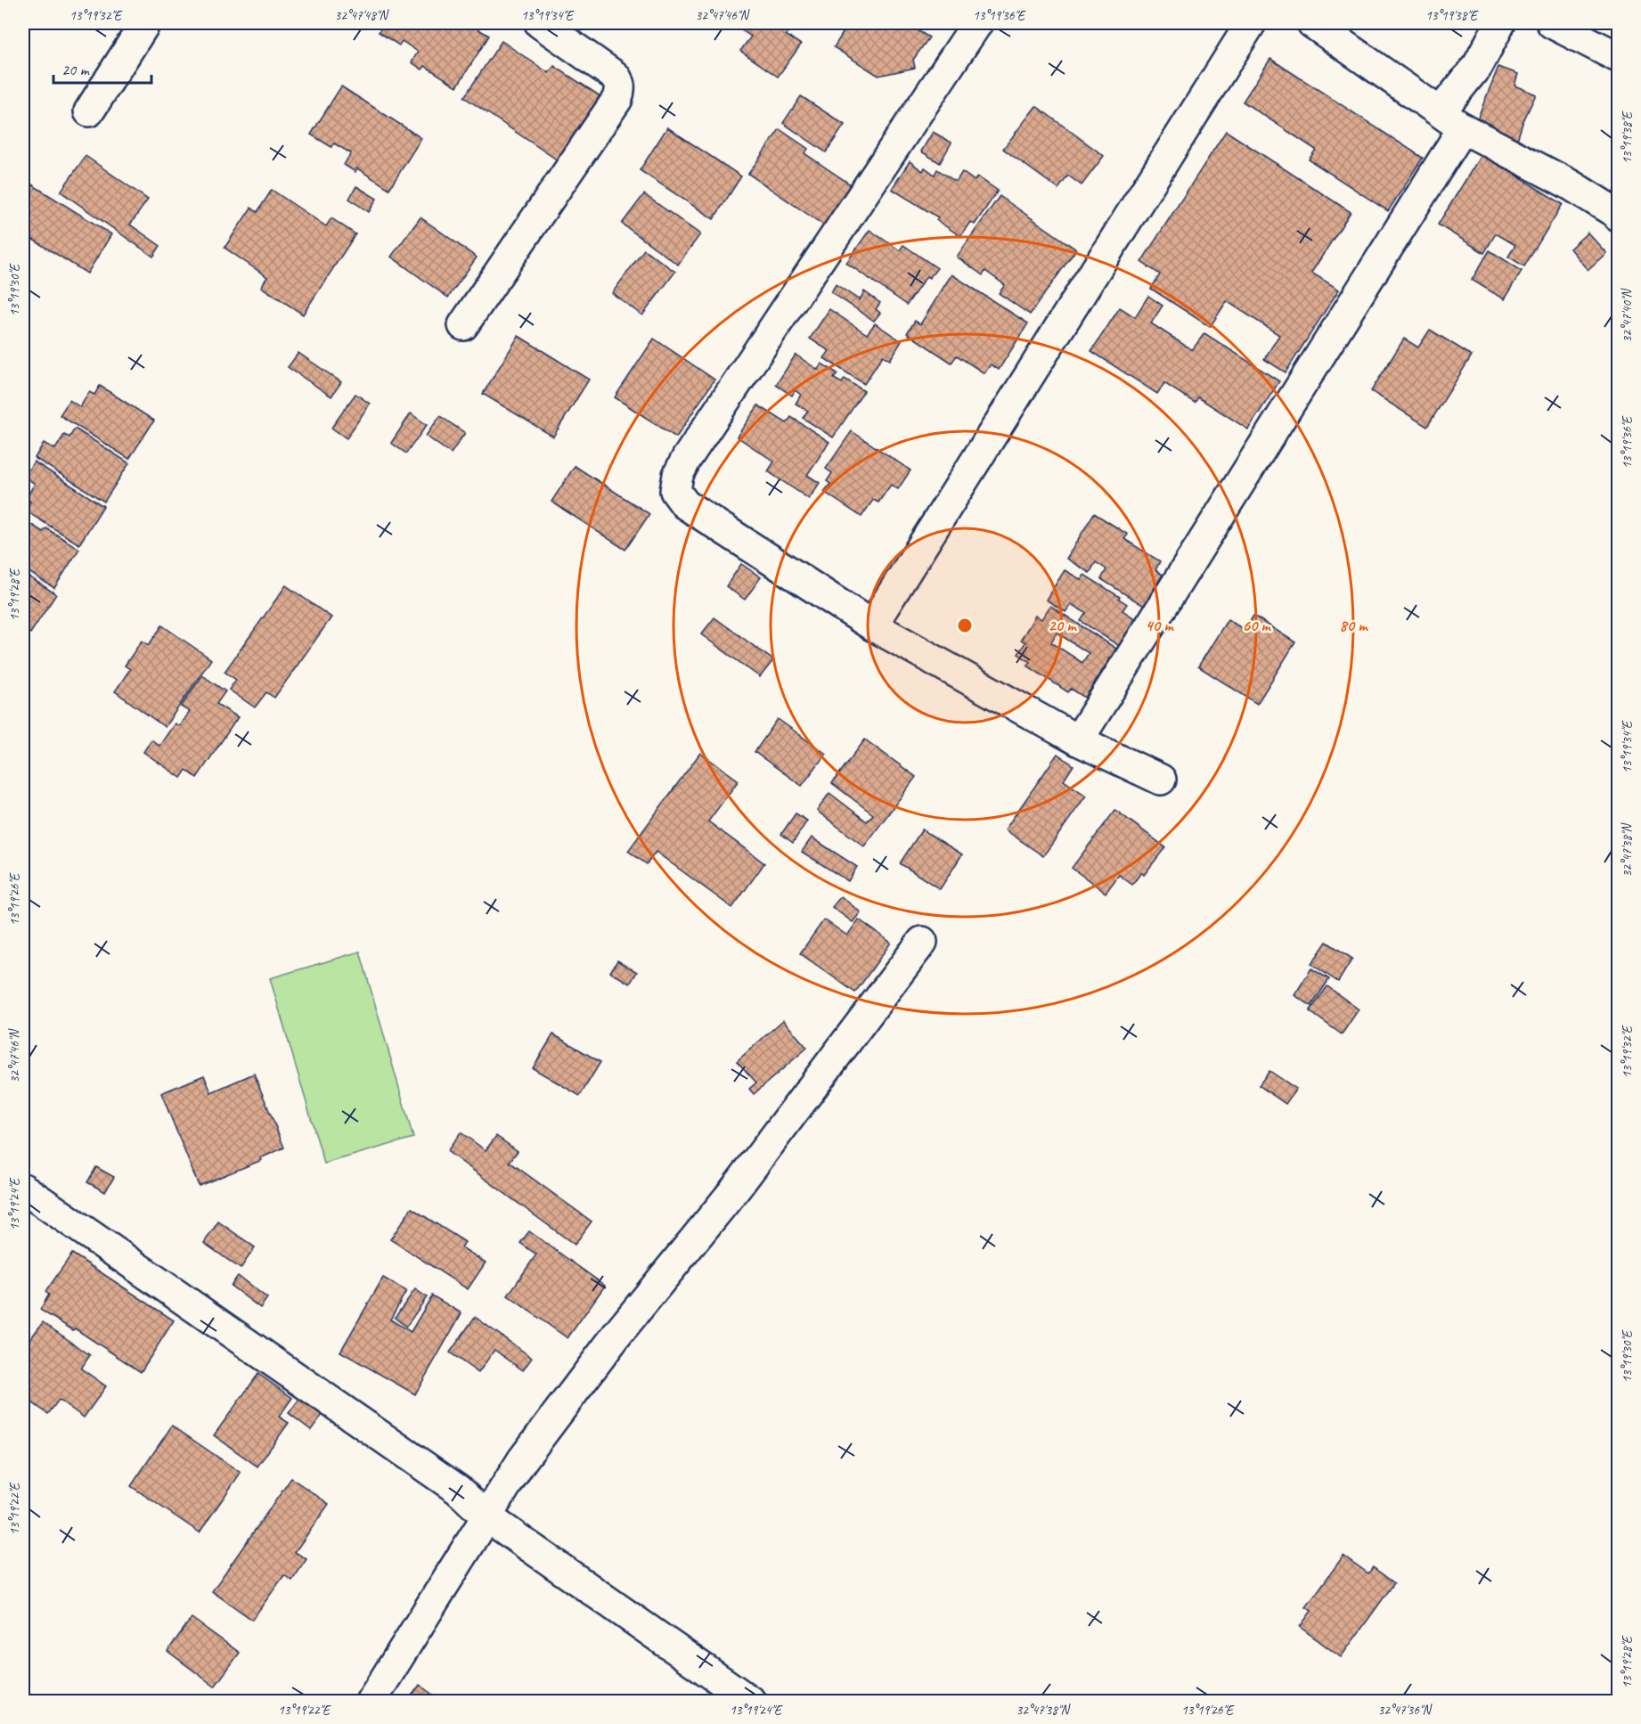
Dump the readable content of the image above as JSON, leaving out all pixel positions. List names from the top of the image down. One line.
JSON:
{"scale_bar":"20 m","coordinates":["13°19'32\"E","32°47'48\"N","13°19'34\"E","32°47'46\"N","13°19'36\"E","13°19'38\"E","13°19'30\"E","32°47'40\"N","13°19'28\"E","32°47'38\"N","13°19'26\"E","13°19'24\"E","13°19'22\"E","32°47'36\"N"],"rings":["20 m","40 m","60 m","80 m"]}
